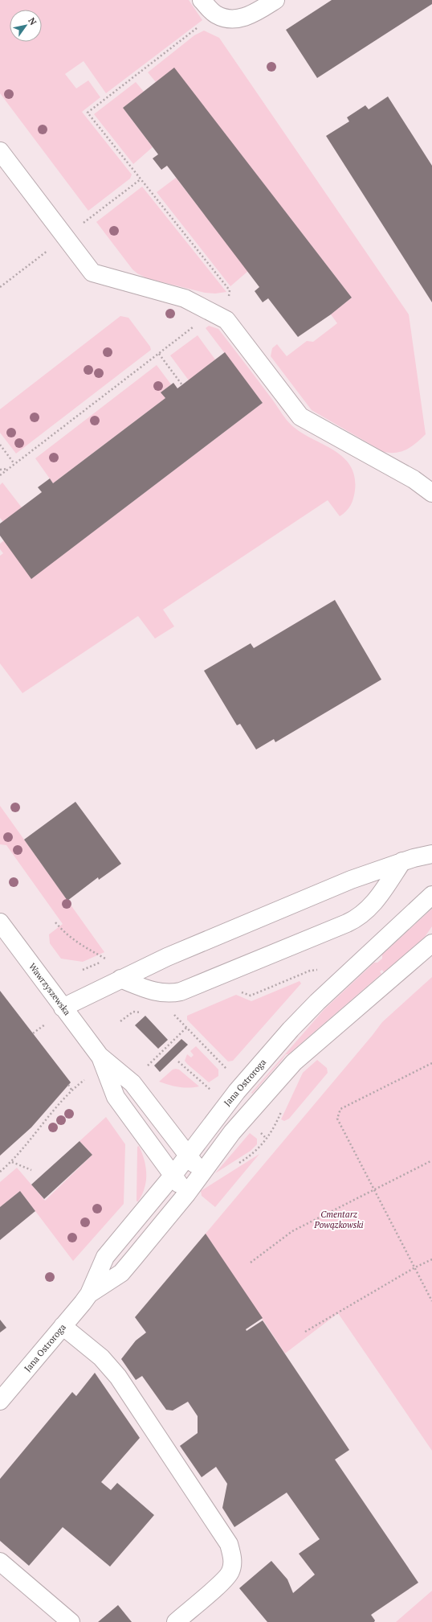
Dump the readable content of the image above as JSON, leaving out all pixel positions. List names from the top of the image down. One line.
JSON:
{"streets":{"street":["Wawrzyszewska","Jana Ostroroga"]},"crossings":[["Wawrzyszewska","Jana Ostroroga"]],"parks":["Cmentarz Powązkowski"],"north":"top right"}
